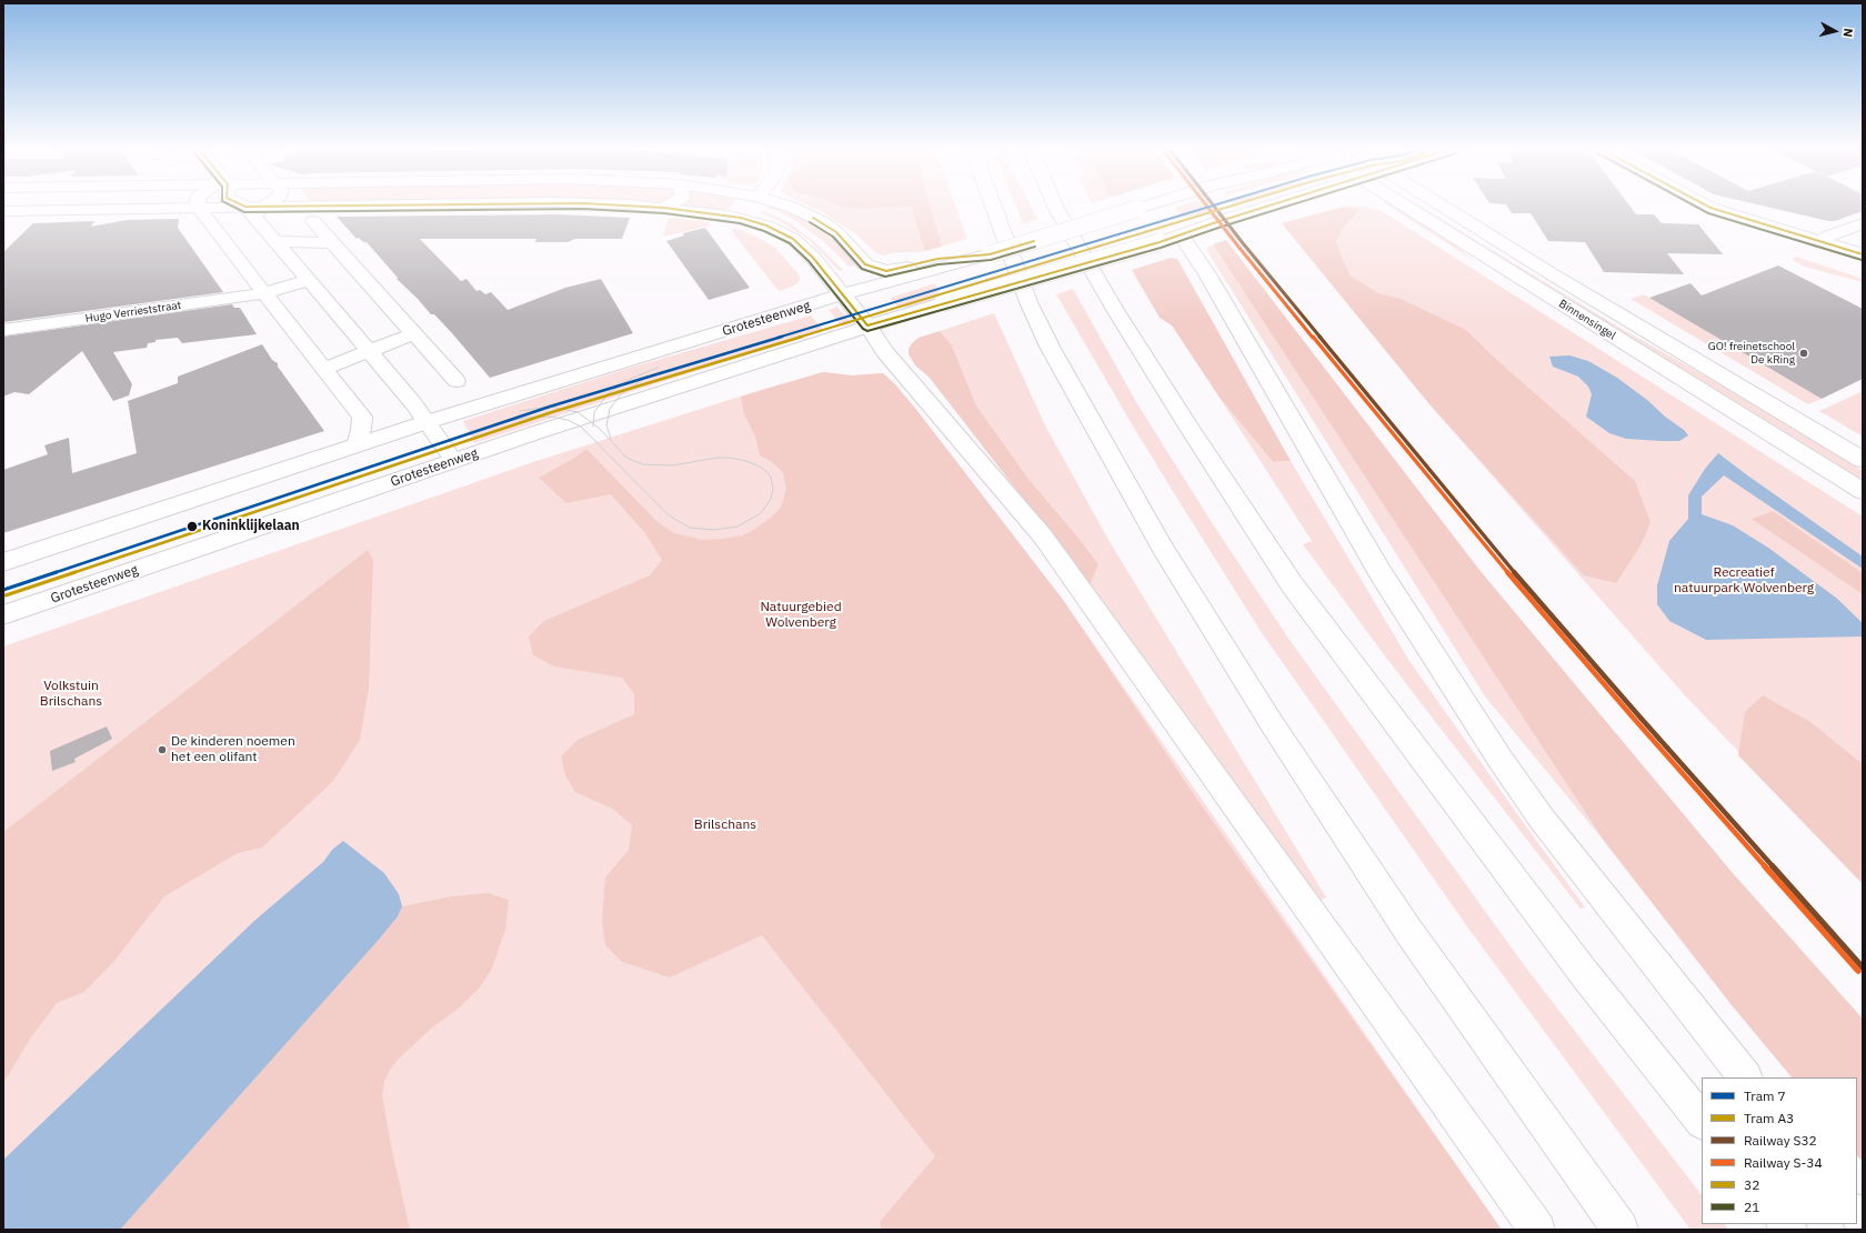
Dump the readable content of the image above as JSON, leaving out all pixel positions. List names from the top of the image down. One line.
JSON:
{"streets":{"main road":["Grotesteenweg","Binnensingel"],"street":["Hugo Verrieststraat"]},"parks":["Recreatief natuurpark Wolvenberg","Natuurgebied Wolvenberg","Volkstuin Brilschans","Brilschans"],"places":["GO! freinetschool De kRing","Koninklijkelaan","De kinderen noemen het een olifant"],"lines":["tram line 7","tram line A3","rail line S32","rail line S-34","transit line 32","transit line 21"],"legend":["Tram 7","Tram A3","Railway S32","Railway S-34","32","21"],"north":"right"}
